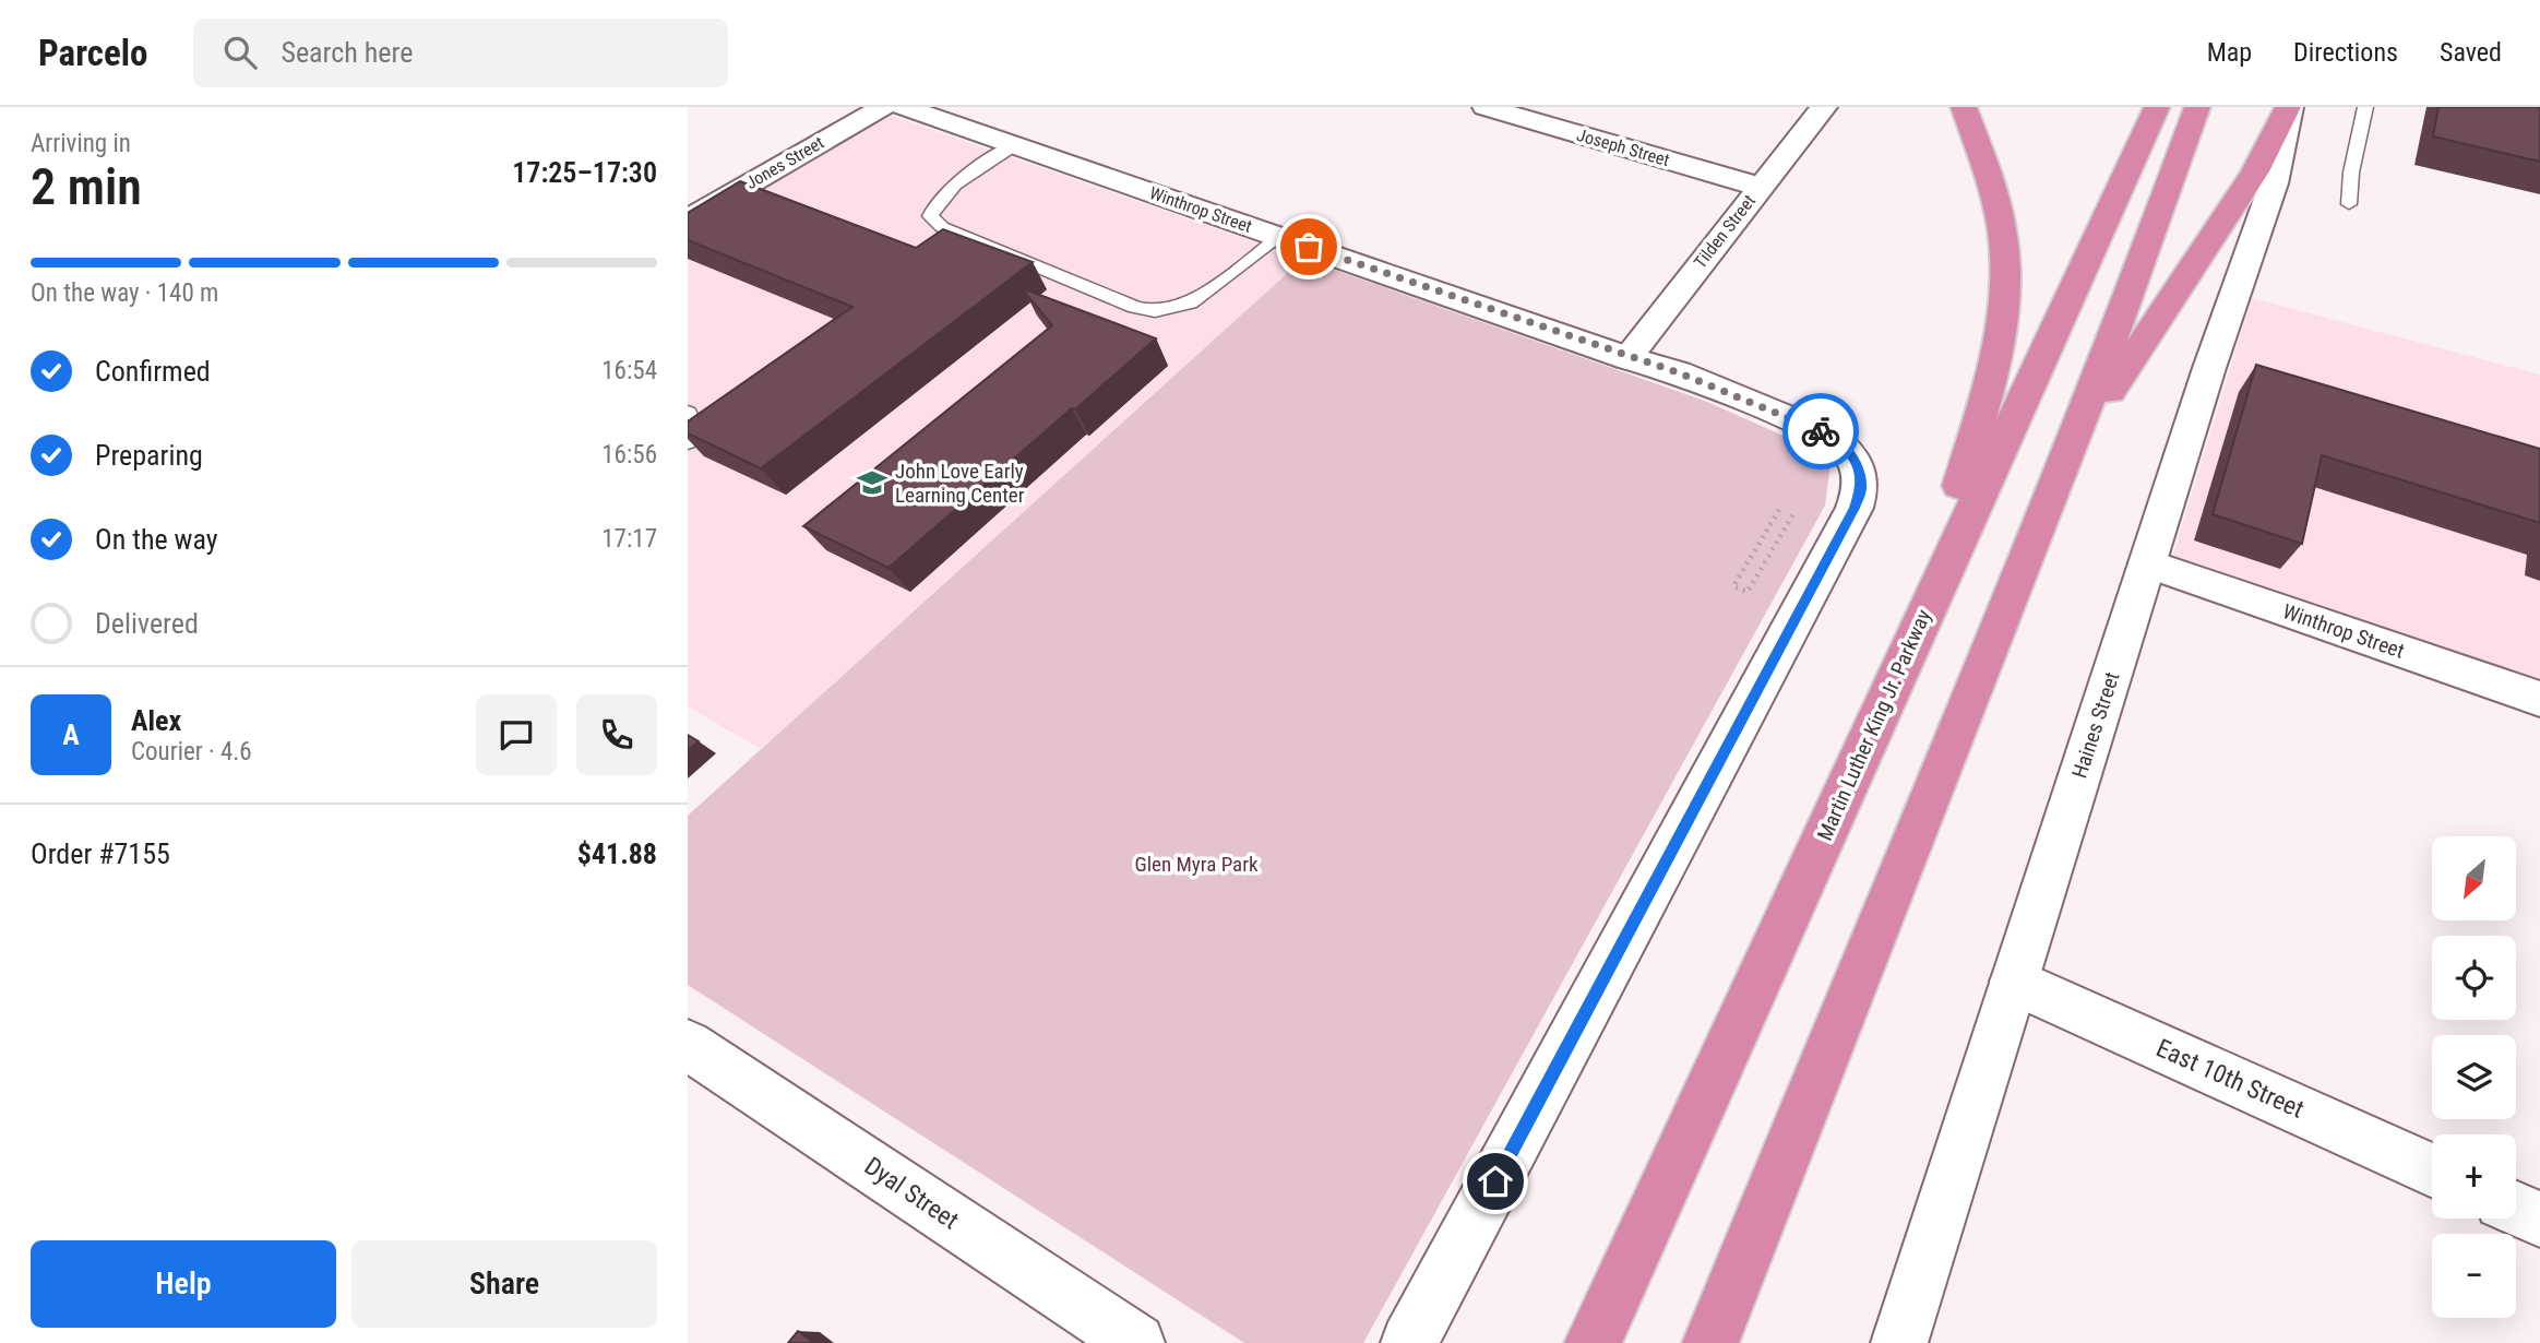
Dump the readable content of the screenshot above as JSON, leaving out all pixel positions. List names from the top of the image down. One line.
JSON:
{"streets":{"highway":["Martin Luther King Jr. Parkway"],"street":["Joseph Street","Jones Street","Winthrop Street","Tilden Street","Haines Street","East 10th Street","Dyal Street"]},"crossings":[["Joseph Street","Tilden Street"],["Winthrop Street","Tilden Street"],["Winthrop Street","Haines Street"],["Haines Street","East 10th Street"]],"parks":["Glen Myra Park"],"places":{"school or university":["John Love Early Learning Center"]},"north":"bottom left","page":{"header":"Parcelo","search":"Search here","nav":["Map","Directions","Saved"],"heading":["2 min","Arriving in","17:25–17:30"],"panel":["Alex","Courier · 4.6","Order #7155","$41.88"],"bar":"On the way · 140 m","list":[["Confirmed","16:54"],["Preparing","16:56"],["On the way","17:17"],"Delivered"],"round":"A","map_buttons":["+","−"],"buttons":["Help","Share"]}}
